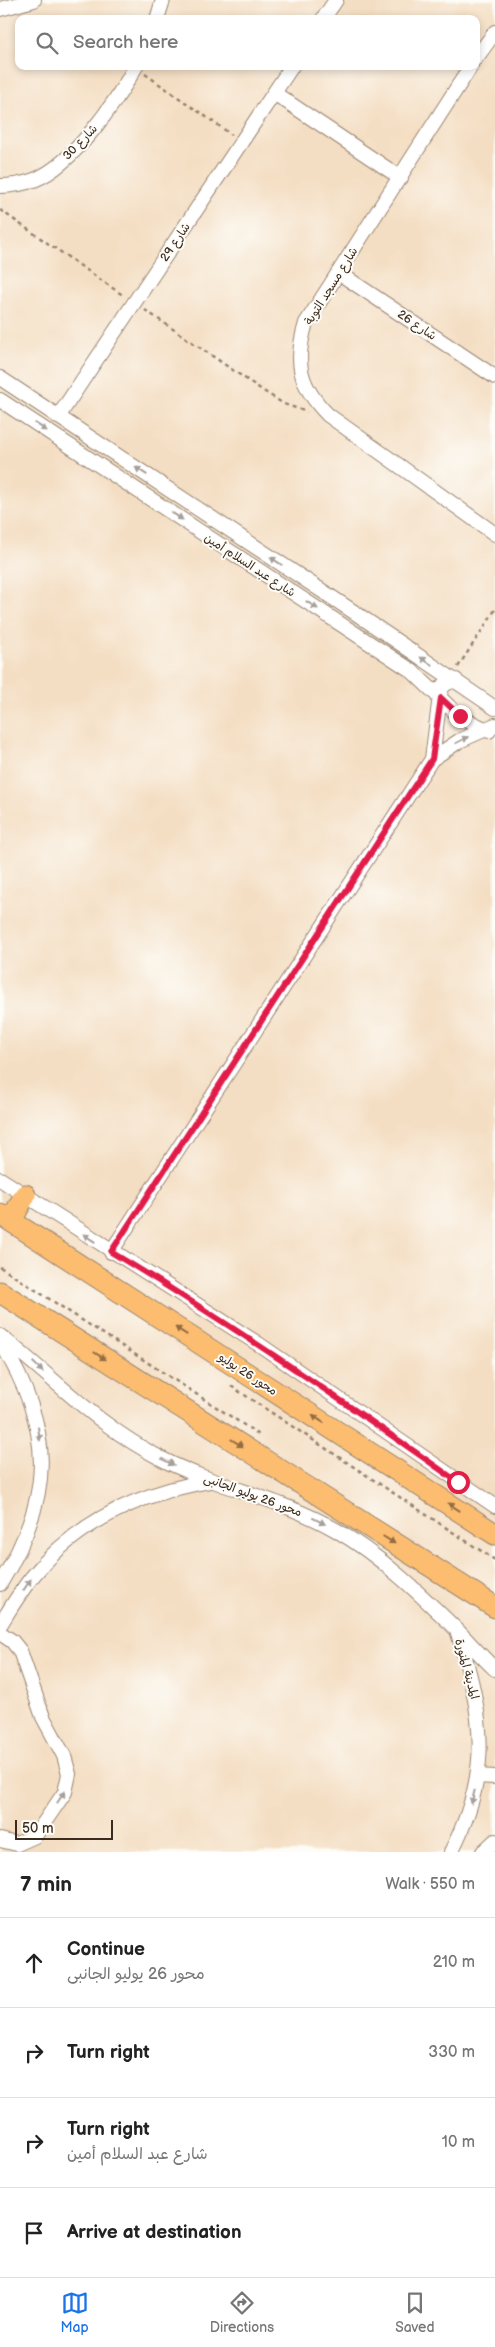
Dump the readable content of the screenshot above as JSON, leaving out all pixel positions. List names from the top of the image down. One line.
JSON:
{"streets":{"highway":["محور 26 يوليو"],"street":["شارع 30","شارع 29","شارع مسجد التوبة","شارع 26","شارع عبد السلام أمين","محور 26 يوليو الجانبى","المدينة المنورة"]},"crossings":[["شارع 29","شارع عبد السلام أمين"],["شارع مسجد التوبة","شارع 26"],["محور 26 يوليو الجانبى","المدينة المنورة"]],"one_way":["المدينة المنورة"],"scale_bar":"50 m","page":{"search":"Search here","scale":"50 m","heading":["7 min","Walk · 550 m"],"list":[["Continue","محور 26 يوليو الجانبى","210 m"],["Turn right","330 m"],["Turn right","شارع عبد السلام أمين","10 m"],"Arrive at destination"],"nav":["Map","Directions","Saved"]}}
